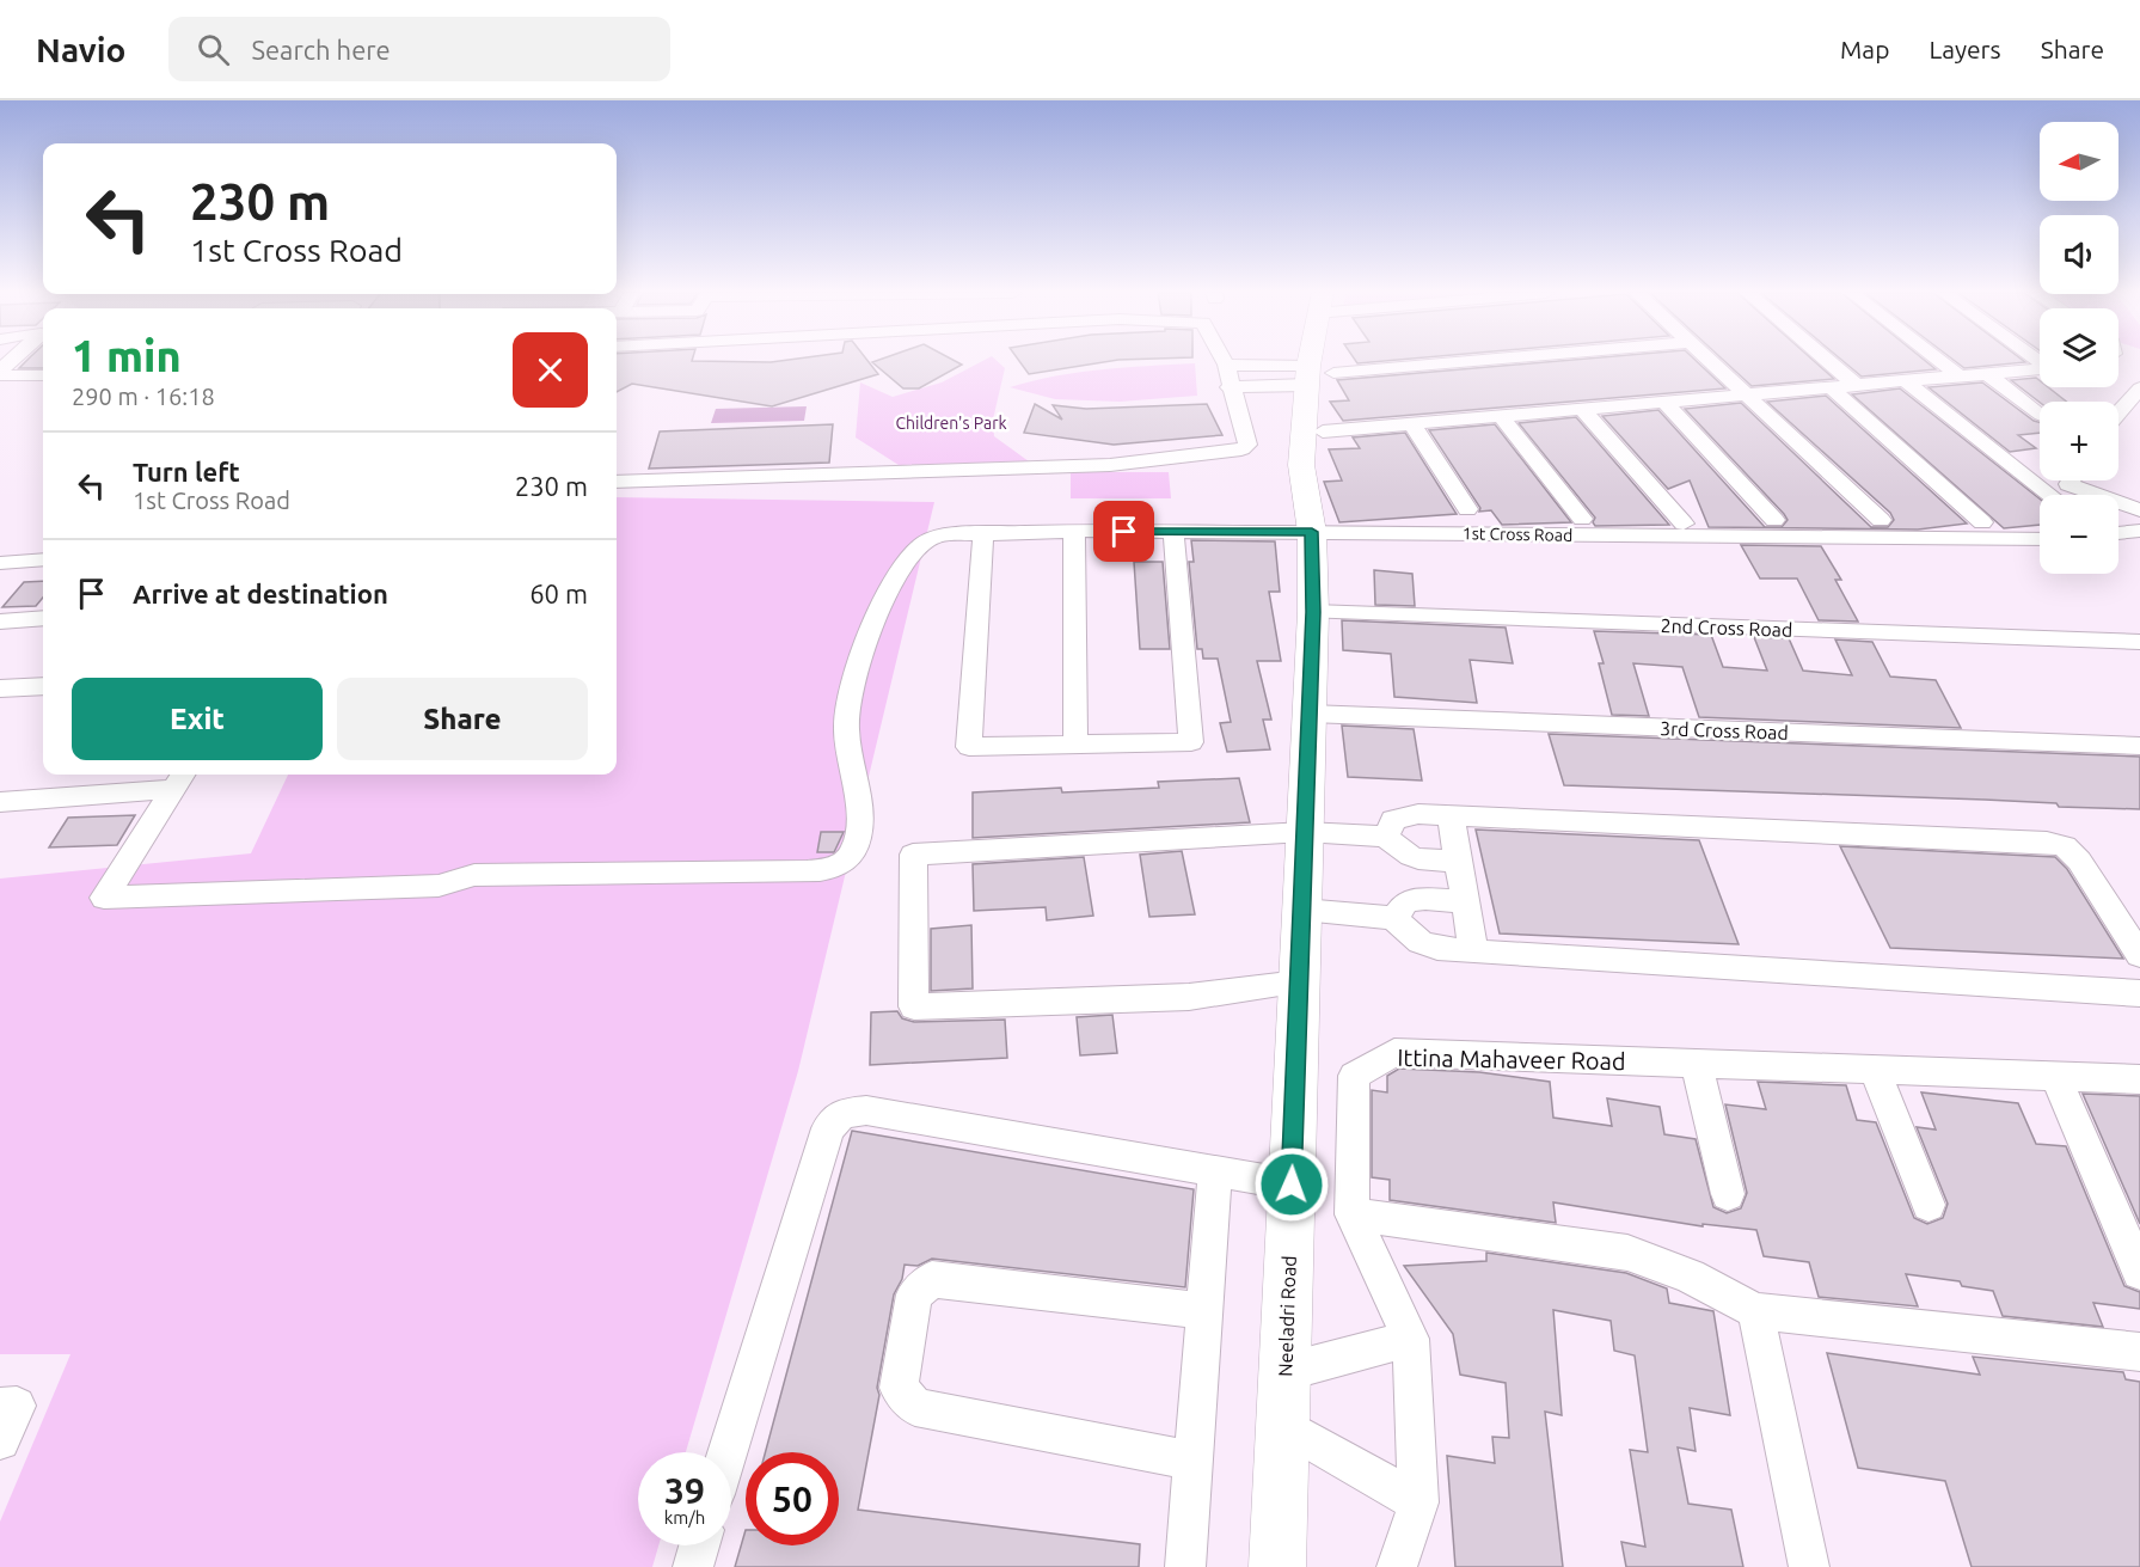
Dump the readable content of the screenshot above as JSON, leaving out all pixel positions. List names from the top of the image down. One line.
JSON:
{"streets":{"main road":["Neeladri Road"],"street":["1st Cross Road","2nd Cross Road","3rd Cross Road","Ittina Mahaveer Road"]},"crossings":[["1st Cross Road","Neeladri Road"],["2nd Cross Road","Neeladri Road"],["3rd Cross Road","Neeladri Road"]],"parks":["Children's Park"],"north":"left","page":{"header":"Navio","search":"Search here","nav":["Map","Layers","Share"],"map_buttons":["+","−"],"turn":["230 m","1st Cross Road"],"heading":["1 min","290 m · 16:18"],"list":[{"name":"Turn left","note":"1st Cross Road","value":"230 m"},{"name":"Arrive at destination","value":"60 m"}],"buttons":["Exit","Share"],"speed":"39 km/h","limit":"50"}}
